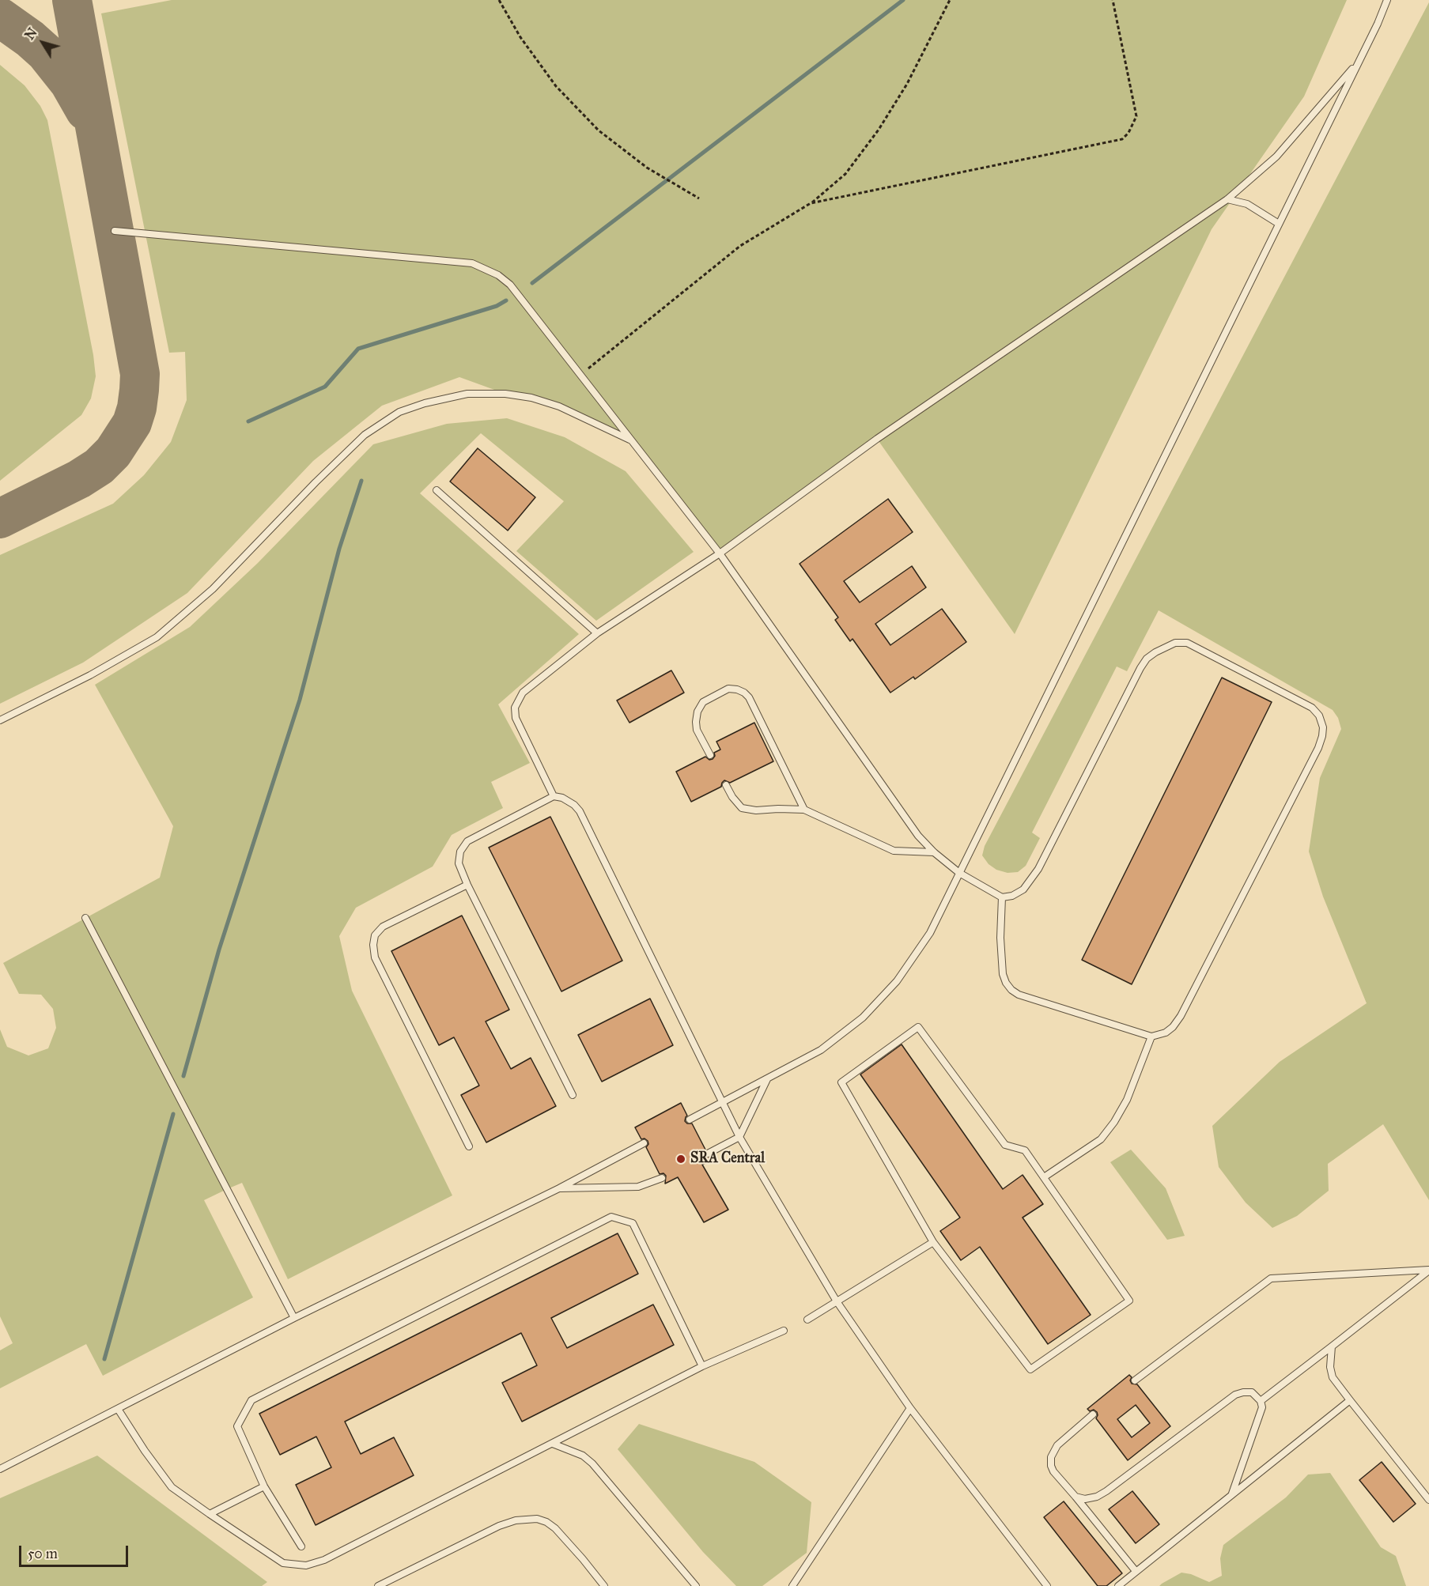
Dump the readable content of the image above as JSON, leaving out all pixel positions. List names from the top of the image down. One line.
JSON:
{"places":["SRA Central"],"scale_bar":"50 m","north":"top left"}
